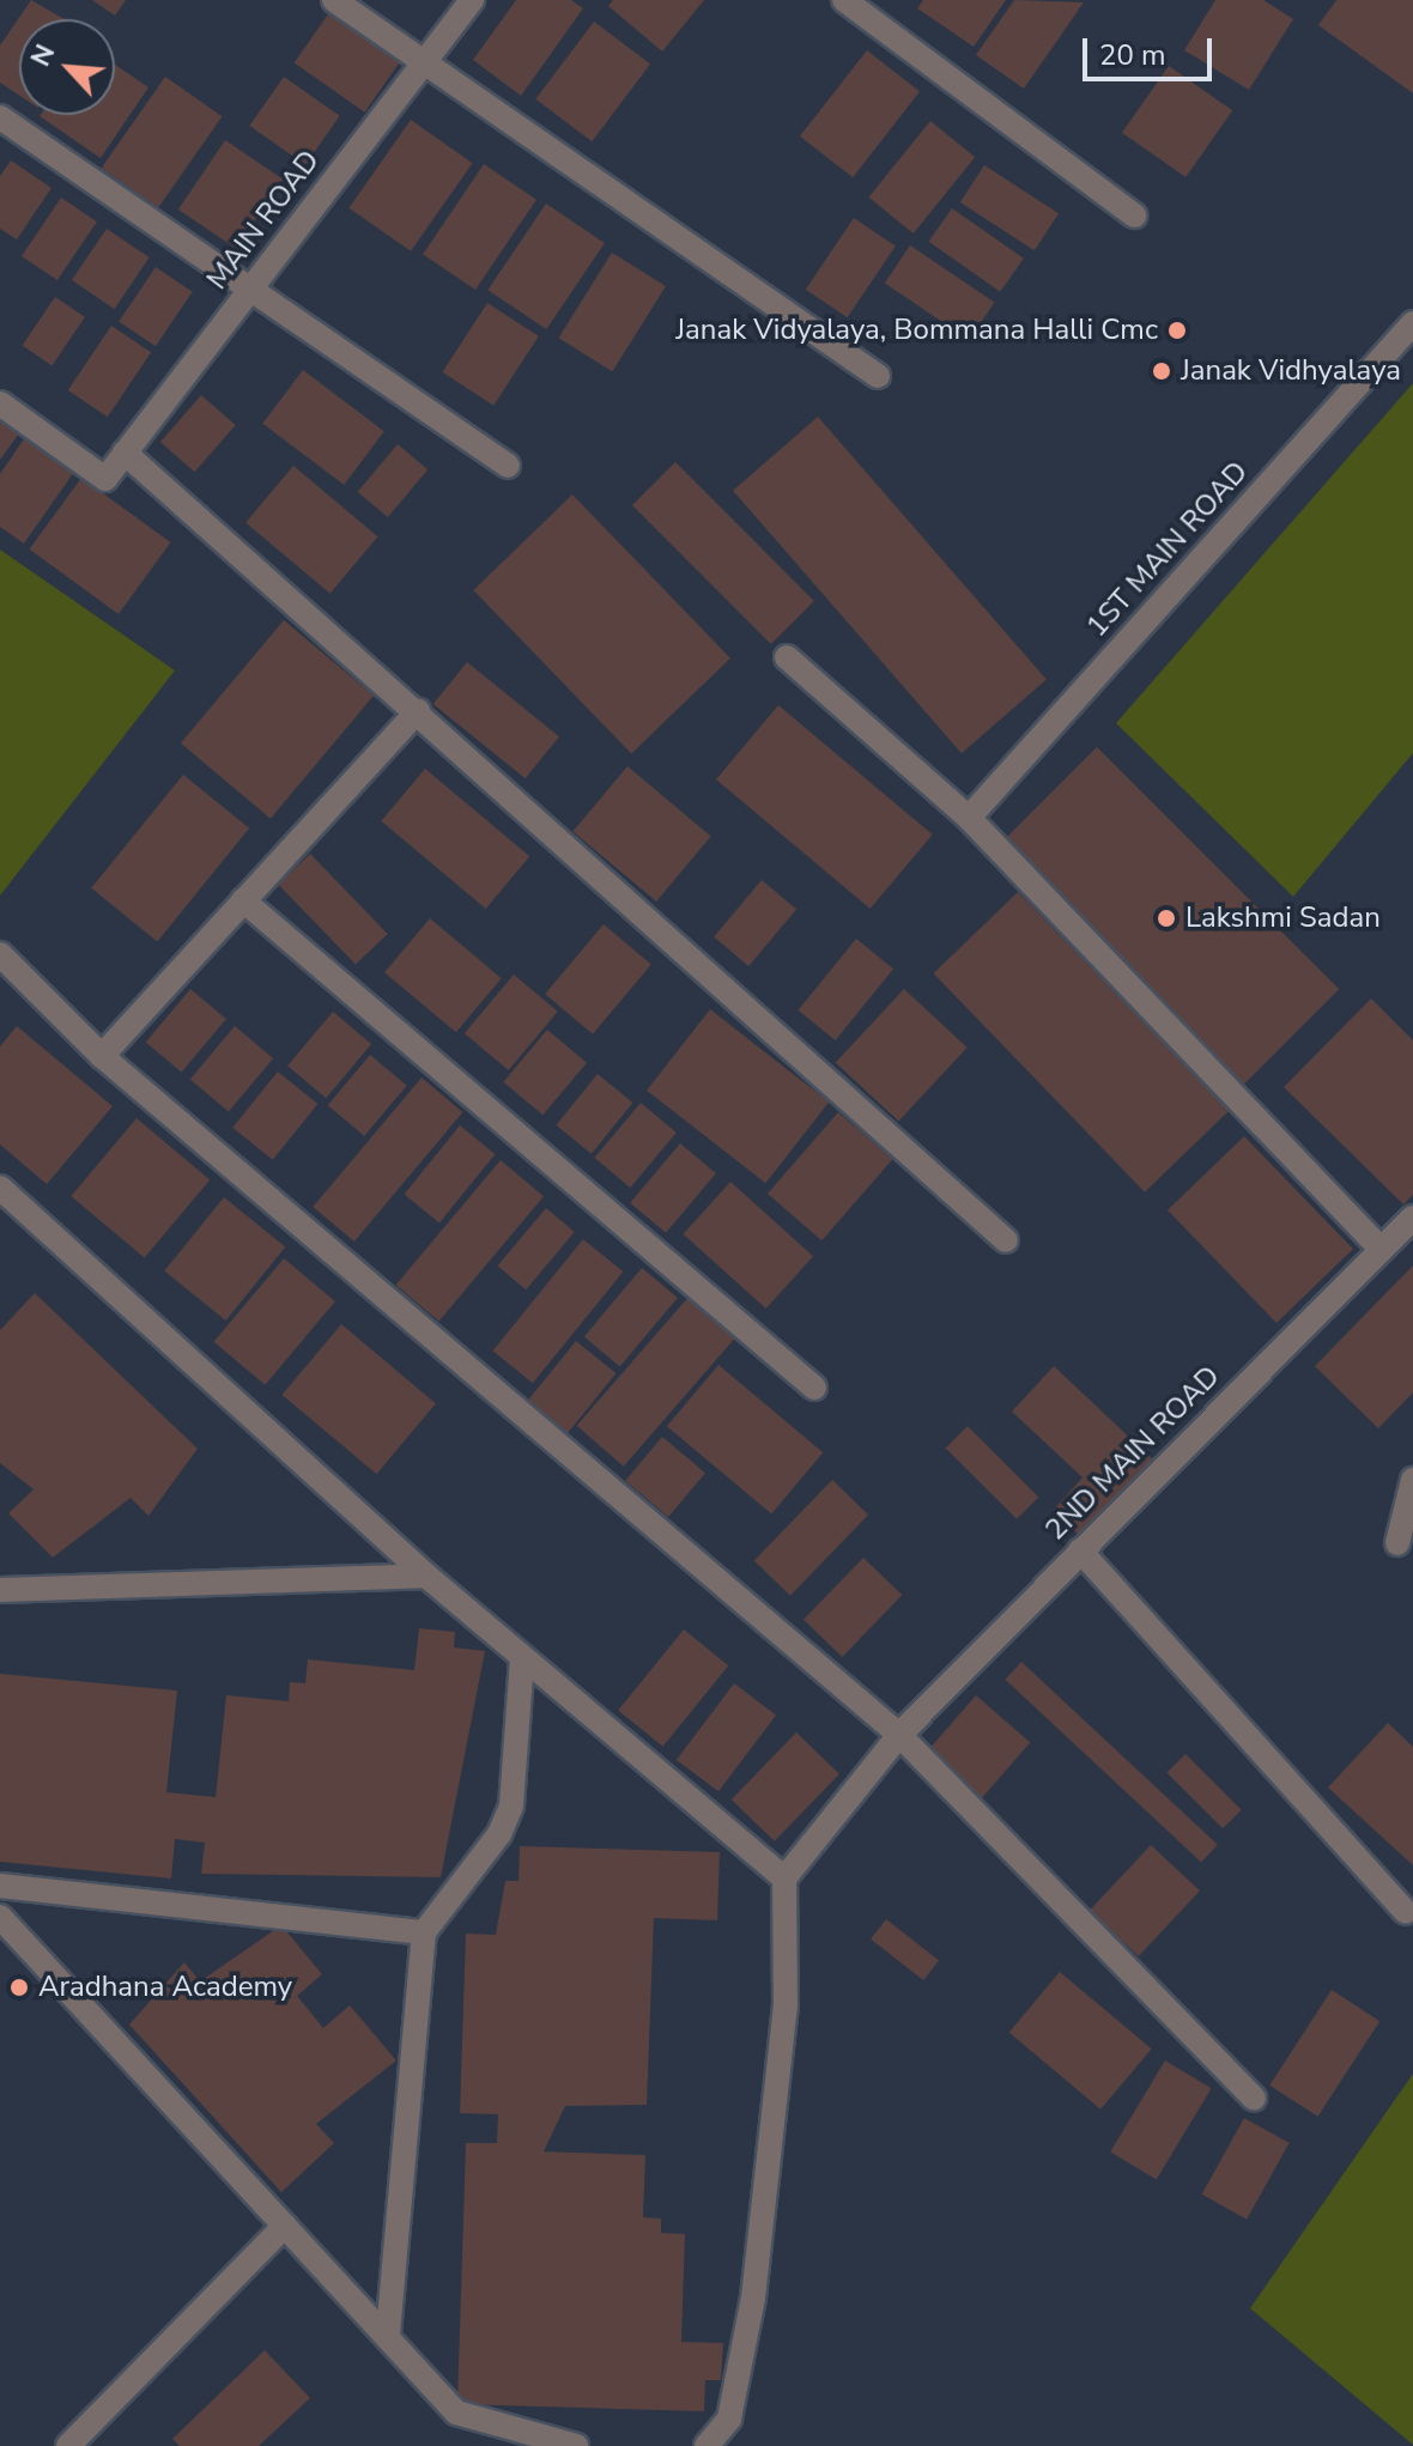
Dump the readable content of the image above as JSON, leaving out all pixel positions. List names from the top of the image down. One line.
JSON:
{"streets":{"street":["MAIN ROAD","1ST MAIN ROAD","2ND MAIN ROAD"]},"places":["Janak Vidyalaya, Bommana Halli Cmc","Janak Vidhyalaya","Lakshmi Sadan","Aradhana Academy"],"scale_bar":"20 m","north":"top left"}
